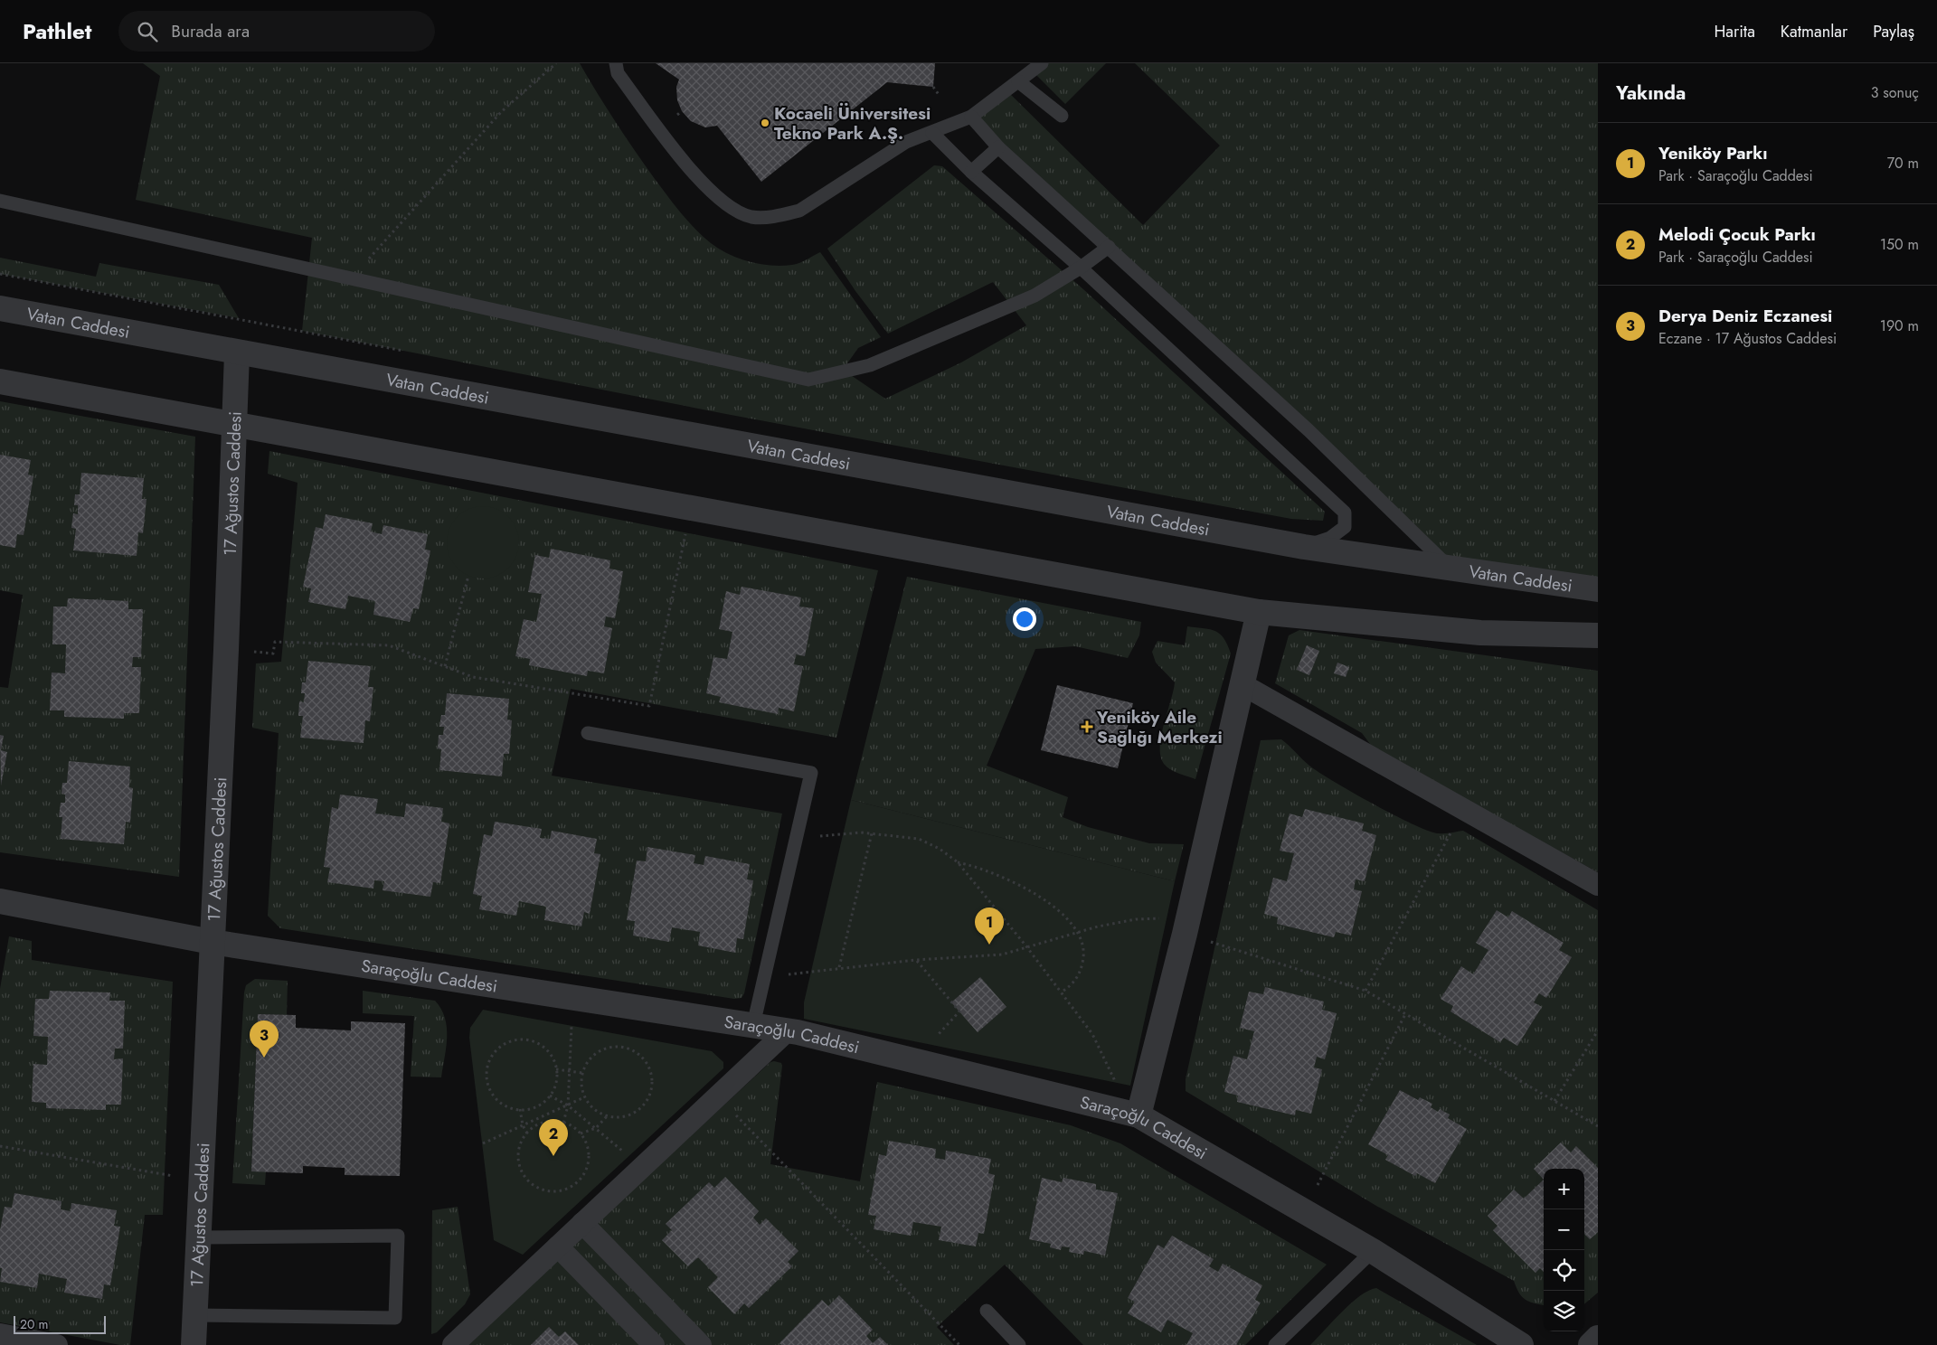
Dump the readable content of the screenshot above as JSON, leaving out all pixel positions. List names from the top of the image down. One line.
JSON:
{"streets":{"street":["Vatan Caddesi","17 Ağustos Caddesi","Saraçoğlu Caddesi"]},"crossings":[["Vatan Caddesi","17 Ağustos Caddesi"],["17 Ağustos Caddesi","Saraçoğlu Caddesi"]],"places":{"other":["Kocaeli Üniversitesi Tekno Park A.Ş."],"health":["Yeniköy Aile Sağlığı Merkezi"]},"scale_bar":"20 m","page":{"header":"Pathlet","search":"Burada ara","nav":["Harita","Katmanlar","Paylaş"],"heading":["Yakında","3 sonuç"],"list":[{"mark":"1","name":"Yeniköy Parkı","note":"Park · Saraçoğlu Caddesi","value":"70 m"},{"mark":"2","name":"Melodi Çocuk Parkı","note":"Park · Saraçoğlu Caddesi","value":"150 m"},{"mark":"3","name":"Derya Deniz Eczanesi","note":"Eczane · 17 Ağustos Caddesi","value":"190 m"}],"pins":["1","3","2"],"map_buttons":["+","−"],"scale":"20 m"}}
